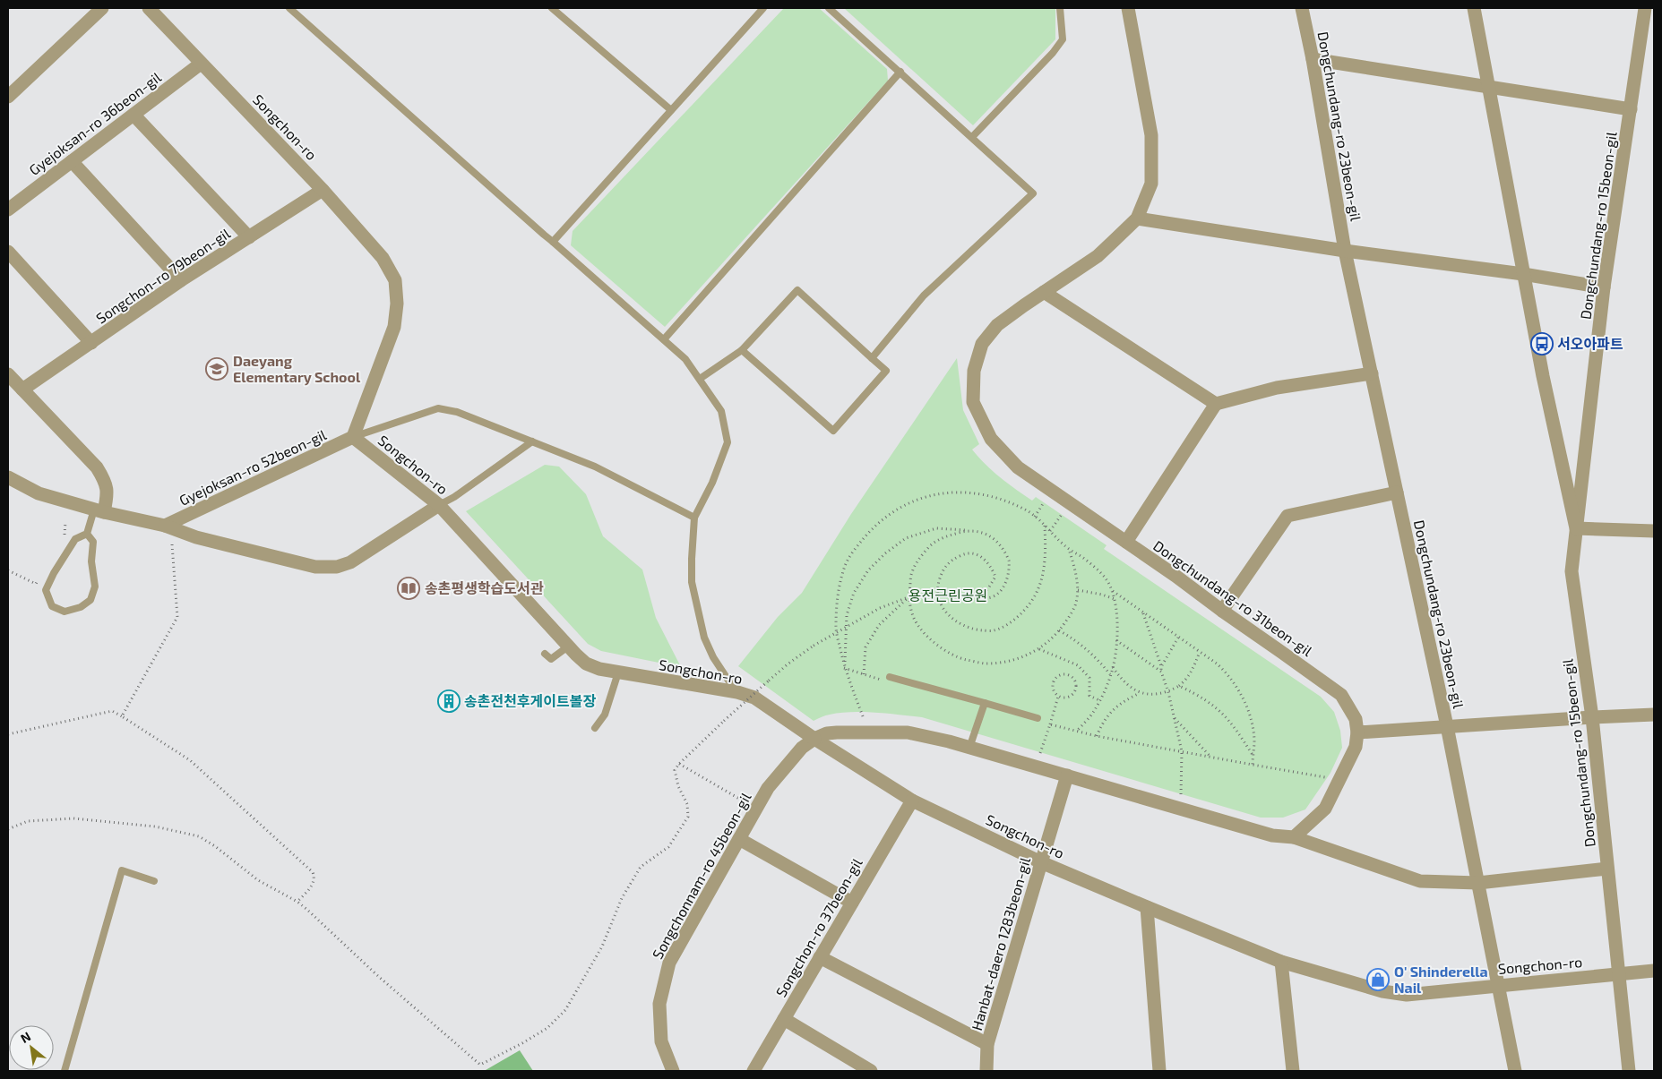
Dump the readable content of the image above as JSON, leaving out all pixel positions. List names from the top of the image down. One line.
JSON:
{"streets":{"street":["Gyejoksan-ro 36beon-gil","Dongchundang-ro 23beon-gil","Songchon-ro","Dongchundang-ro 15beon-gil","Songchon-ro 79beon-gil","Gyejoksan-ro 52beon-gil","Dongchundang-ro 31beon-gil","Songchonnam-ro 45beon-gil","Songchon-ro 37beon-gil","Hanbat-daero 1283beon-gil"]},"crossings":[["Gyejoksan-ro 36beon-gil","Songchon-ro"],["Dongchundang-ro 23beon-gil","Songchon-ro"],["Songchon-ro","Dongchundang-ro 15beon-gil"],["Songchon-ro","Songchon-ro 79beon-gil"],["Songchon-ro","Gyejoksan-ro 52beon-gil"],["Songchon-ro","Songchonnam-ro 45beon-gil"],["Songchon-ro","Songchon-ro 37beon-gil"],["Songchon-ro","Hanbat-daero 1283beon-gil"]],"parks":["용전근린공원"],"places":{"bus stop":["서오아파트"],"school or university":["Daeyang Elementary School"],"library":["송촌평생학습도서관"],"building":["송촌전천후게이트볼장"],"shop":["O' Shinderella Nail"]},"north":"top left"}
